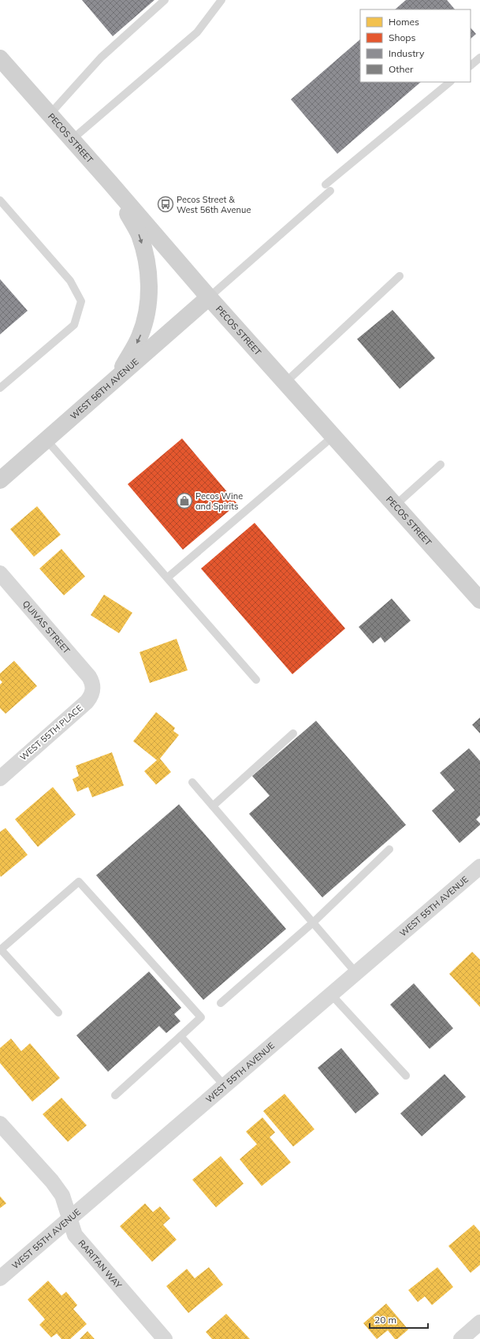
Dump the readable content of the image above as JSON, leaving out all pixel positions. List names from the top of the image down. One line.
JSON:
{"streets":{"main road":["PECOS STREET","WEST 56TH AVENUE"],"street":["QUIVAS STREET","WEST 55TH PLACE","WEST 55TH AVENUE","RARITAN WAY"]},"crossings":[["PECOS STREET","WEST 56TH AVENUE"],["QUIVAS STREET","WEST 55TH PLACE"],["WEST 55TH AVENUE","RARITAN WAY"]],"places":{"bus stop":["Pecos Street & West 56th Avenue"],"shop":["Pecos Wine and Spirits"]},"legend":["Homes","Shops","Industry","Other"],"scale_bar":"20 m"}
